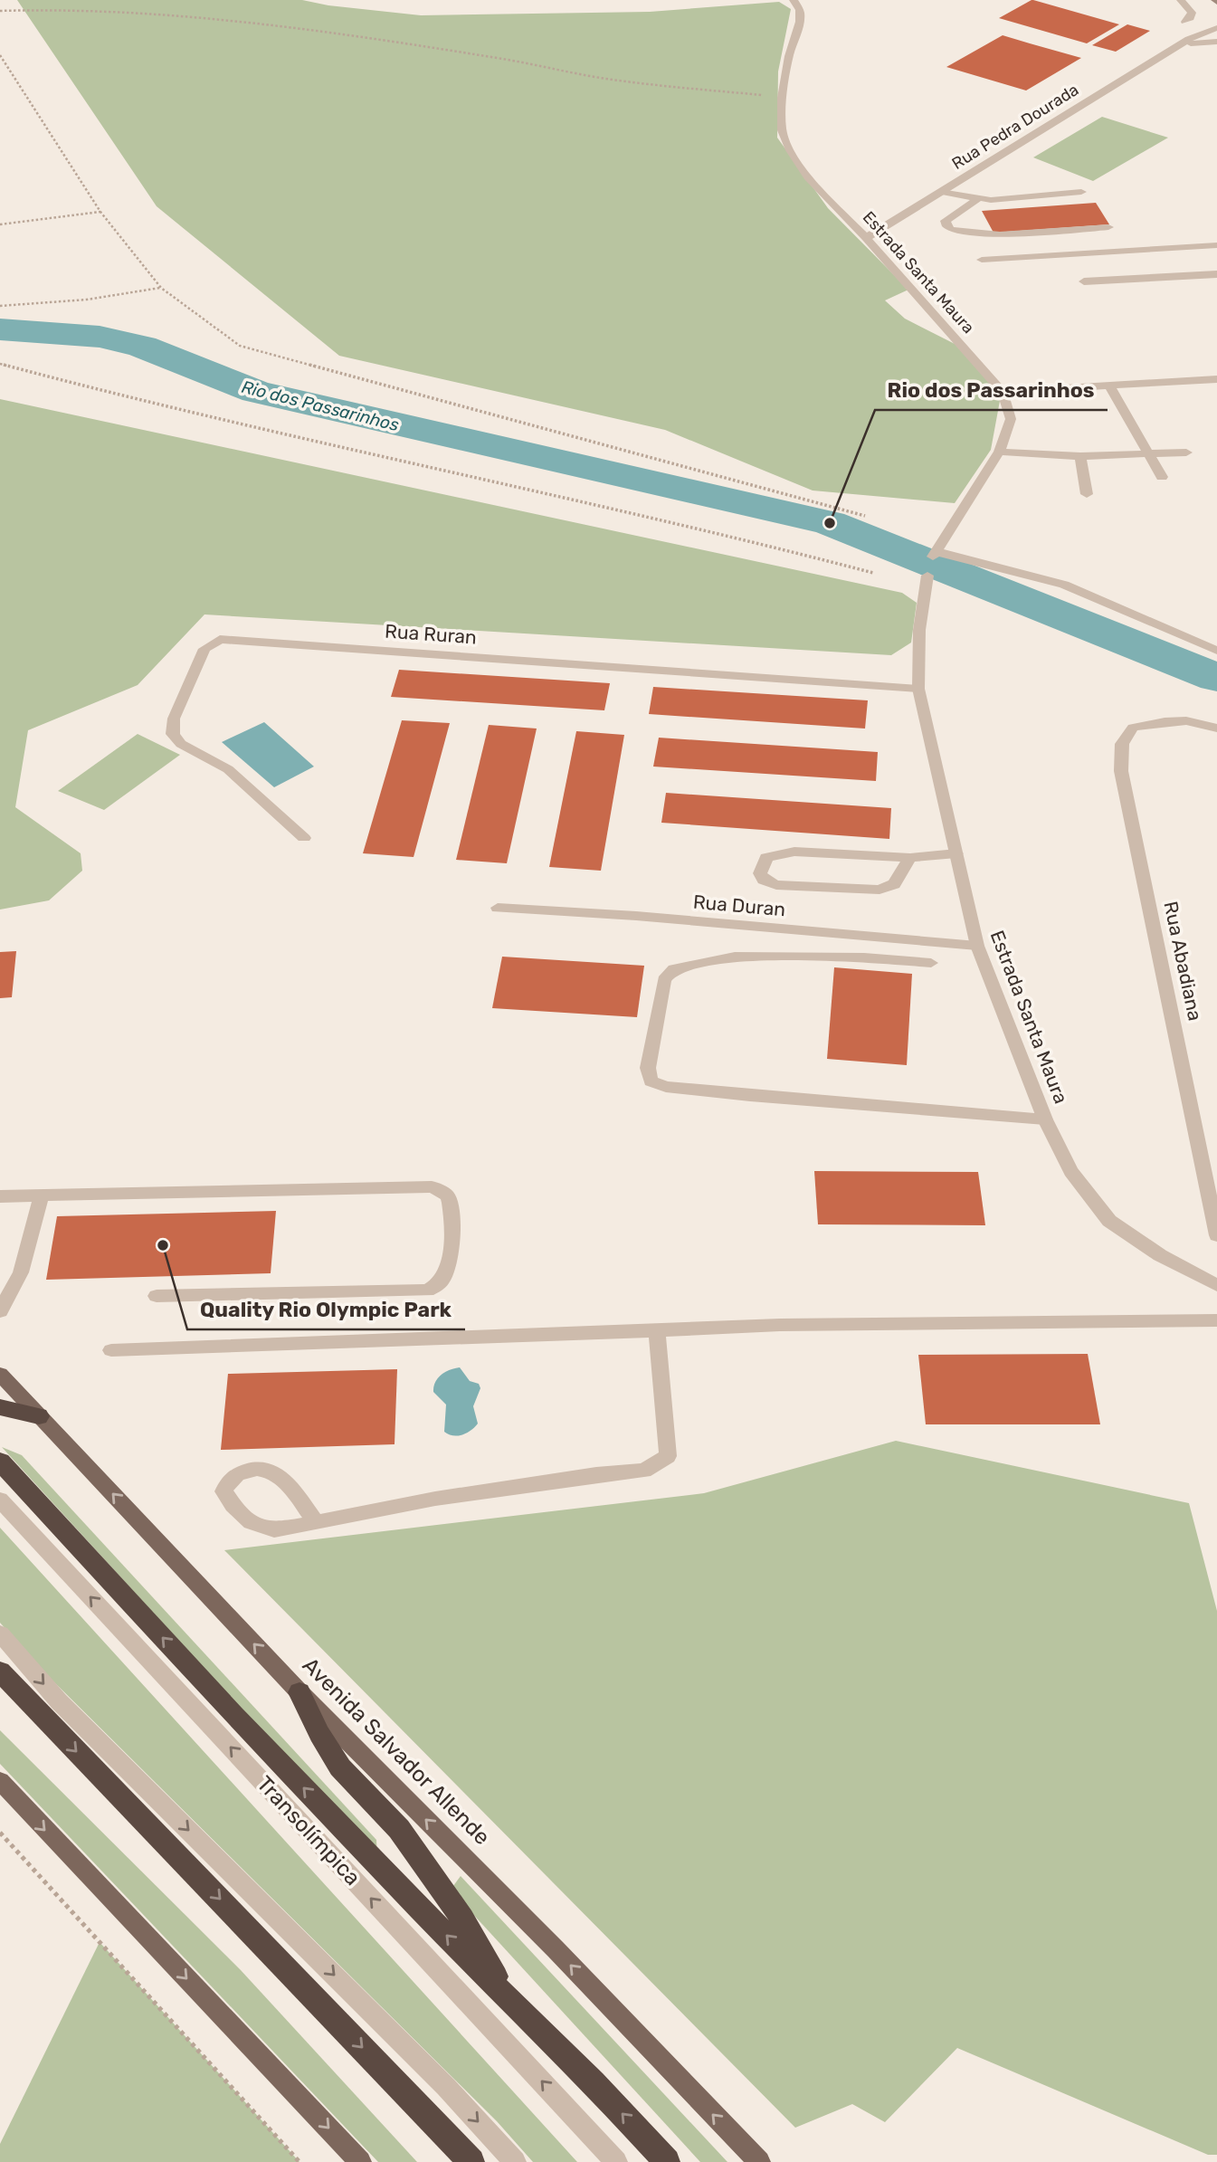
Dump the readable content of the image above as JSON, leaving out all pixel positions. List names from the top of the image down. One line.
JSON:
{"streets":{"main road":["Avenida Salvador Allende"],"street":["Rua Pedra Dourada","Estrada Santa Maura","Rua Ruran","Rua Duran","Rua Abadiana","Transolímpica"]},"crossings":[["Rua Pedra Dourada","Estrada Santa Maura"],["Estrada Santa Maura","Rua Ruran"],["Estrada Santa Maura","Rua Duran"]],"one_way":["Avenida Salvador Allende"],"water":["Rio dos Passarinhos"],"places":["Rio dos Passarinhos","Quality Rio Olympic Park"]}
